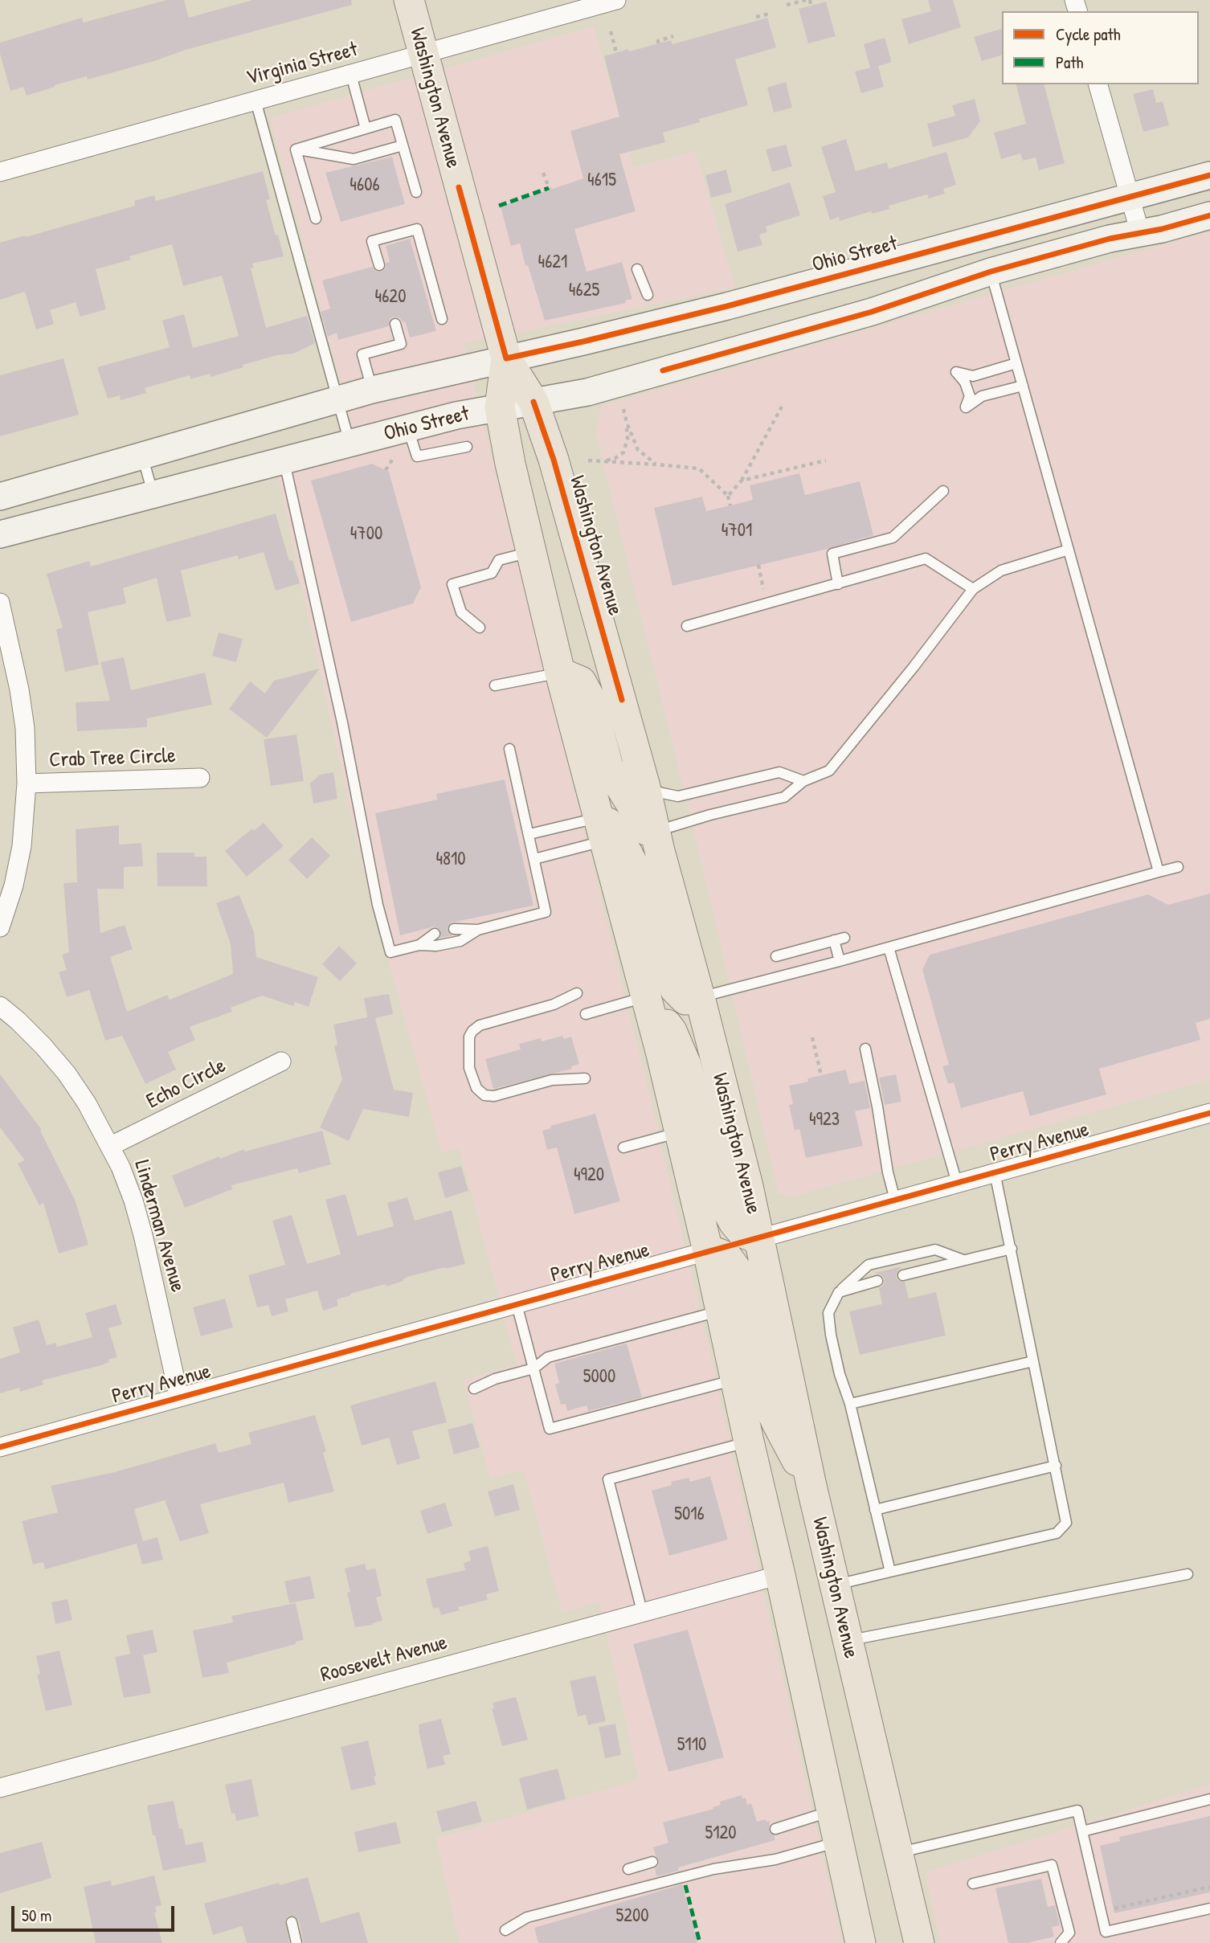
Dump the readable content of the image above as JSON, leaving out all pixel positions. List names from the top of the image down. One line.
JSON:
{"streets":{"main road":["Washington Avenue"],"street":["Virginia Street","Ohio Street","Crab Tree Circle","Echo Circle","Perry Avenue","Linderman Avenue","Roosevelt Avenue"]},"crossings":[["Virginia Street","Washington Avenue"],["Washington Avenue","Ohio Street"],["Washington Avenue","Perry Avenue"],["Washington Avenue","Roosevelt Avenue"],["Echo Circle","Linderman Avenue"],["Perry Avenue","Linderman Avenue"]],"house_numbers":["4615","4606","4621","4625","4620","4701","4700","4810","4923","4920","5000","5016","5110","5120","5200"],"legend":["Cycle path","Path"],"scale_bar":"50 m"}
